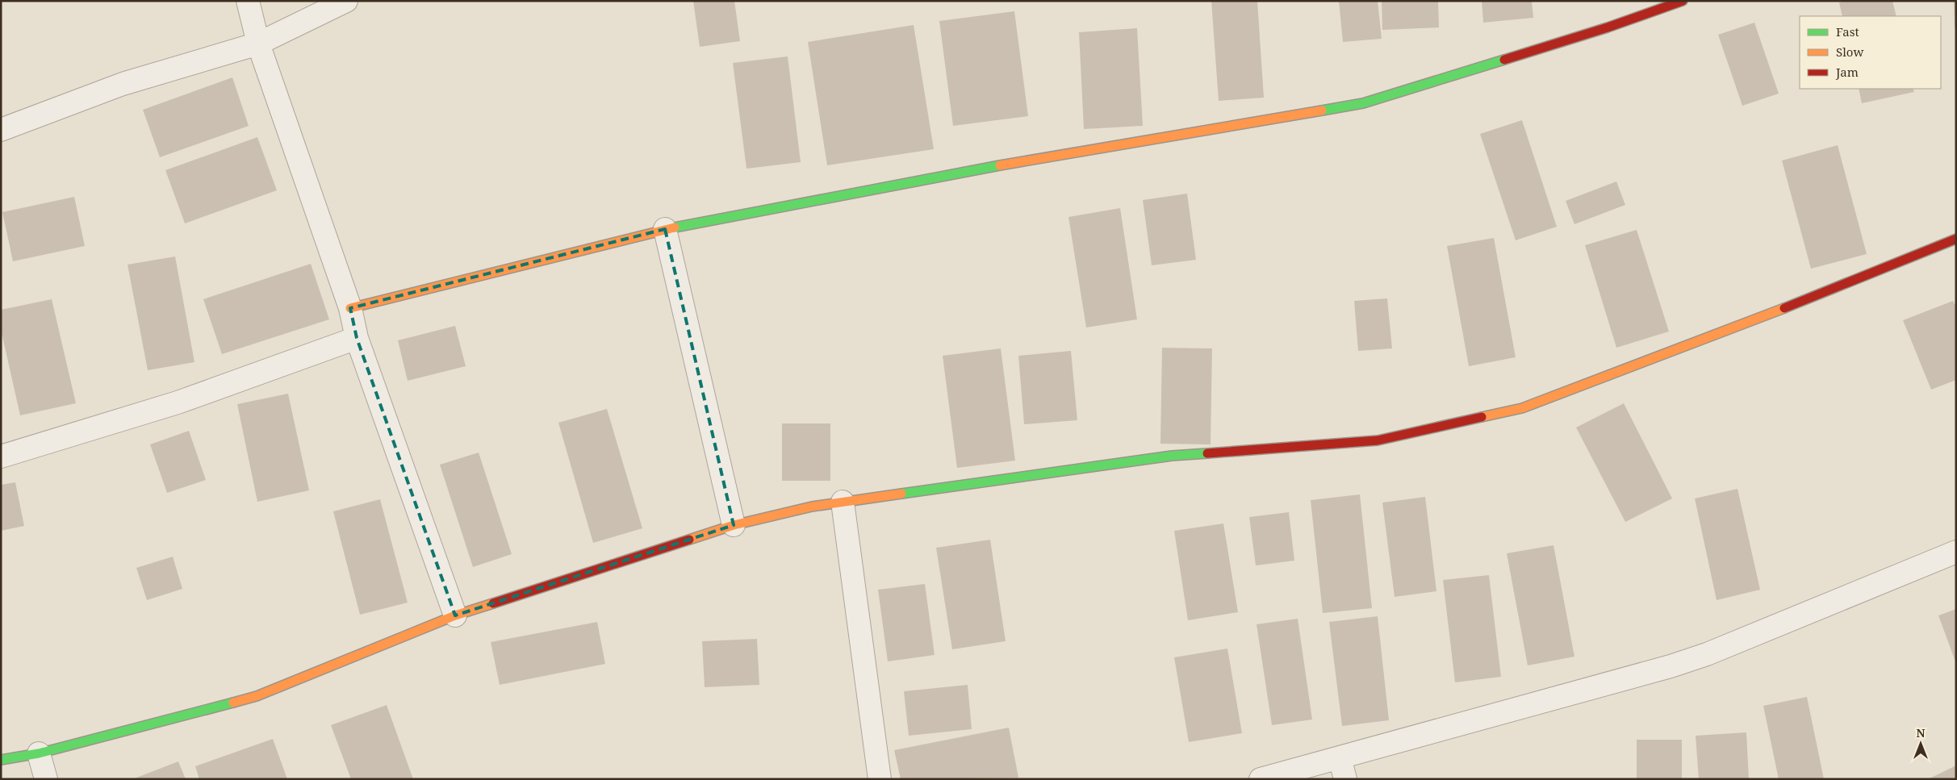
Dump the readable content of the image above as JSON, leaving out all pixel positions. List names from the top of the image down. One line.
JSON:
{"legend":["Fast","Slow","Jam"],"north":"top"}
